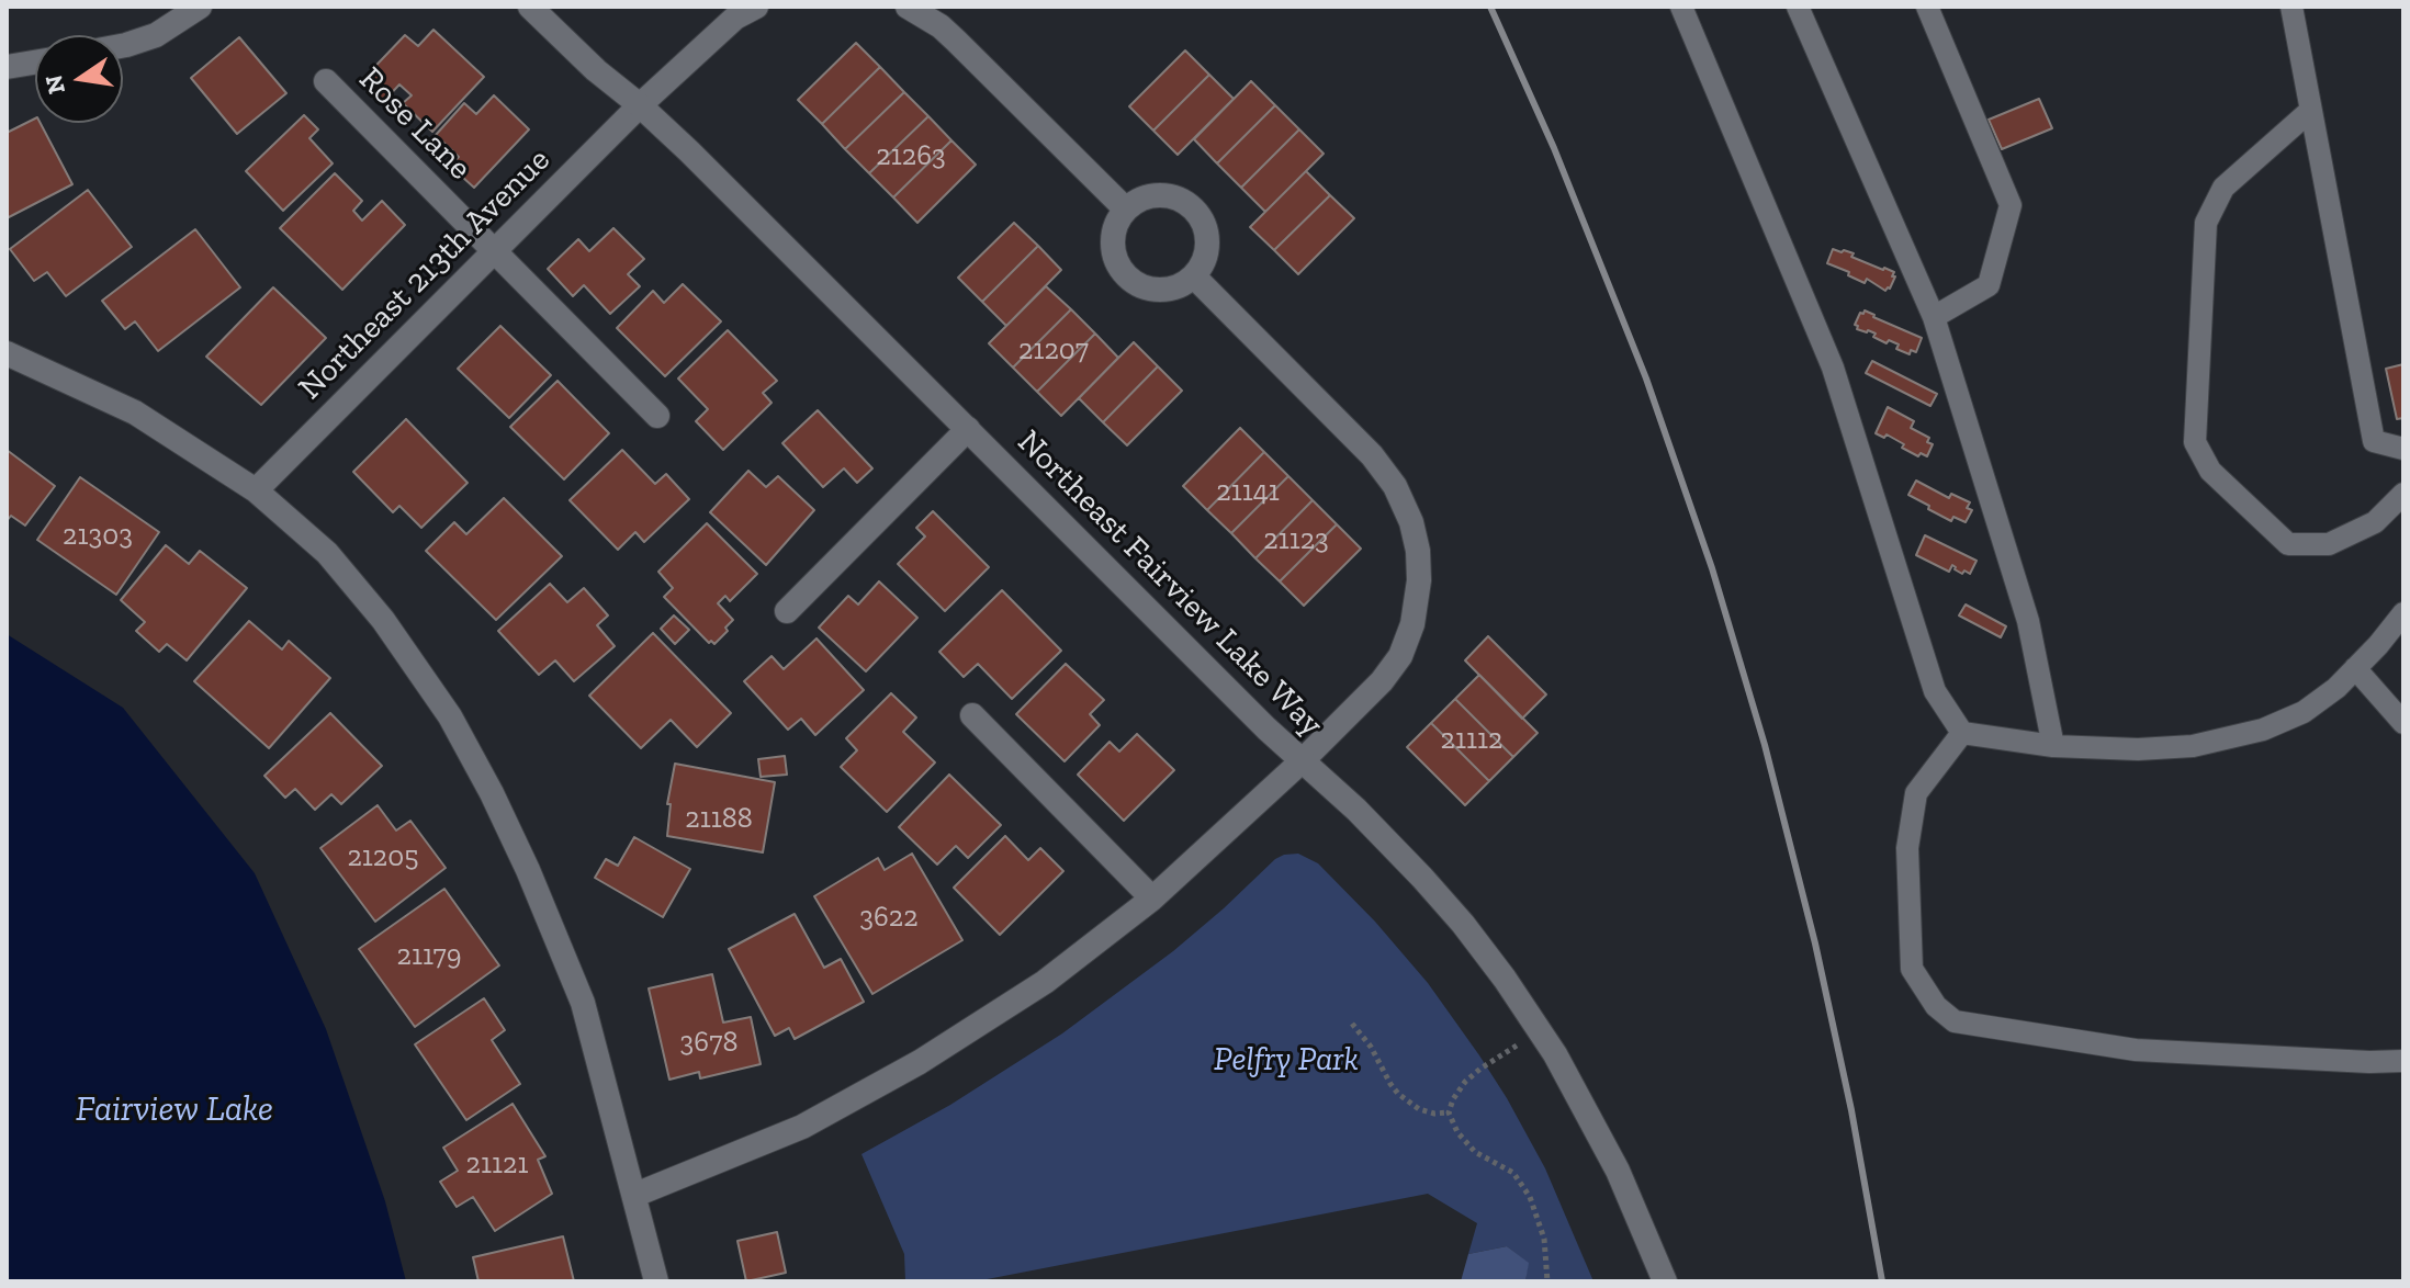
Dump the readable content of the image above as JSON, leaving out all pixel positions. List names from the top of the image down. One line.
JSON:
{"streets":{"street":["Rose Lane","Northeast 213th Avenue","Northeast Fairview Lake Way"]},"crossings":[["Rose Lane","Northeast 213th Avenue"],["Northeast 213th Avenue","Northeast Fairview Lake Way"]],"water":["Fairview Lake"],"parks":["Pelfry Park"],"house_numbers":["21263","21207","21141","21303","21123","21112","21188","21205","3622","21179","3678","21121"],"north":"left"}
